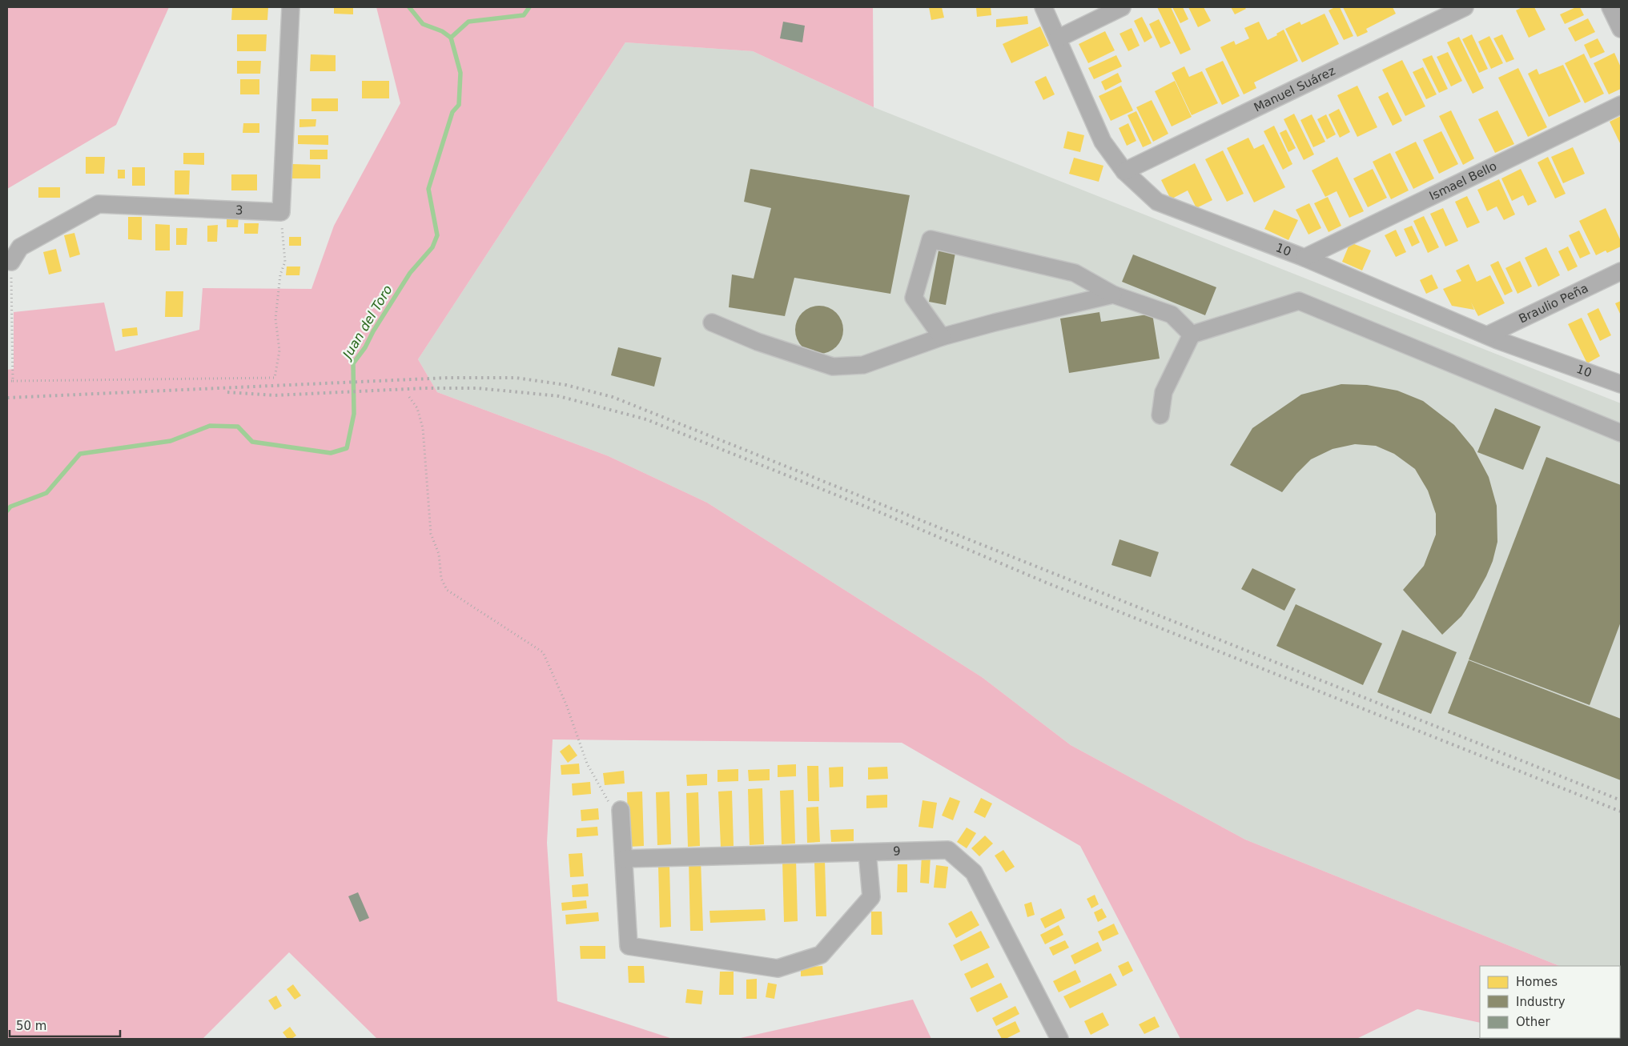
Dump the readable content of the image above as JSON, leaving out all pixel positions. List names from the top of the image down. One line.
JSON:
{"streets":{"street":["Manuel Suárez","Ismael Bello","3","10","Braulio Peña","9"]},"crossings":[["Manuel Suárez","10"],["Ismael Bello","10"],["10","Braulio Peña"]],"water":["Juan del Toro"],"legend":["Homes","Industry","Other"],"scale_bar":"50 m"}
